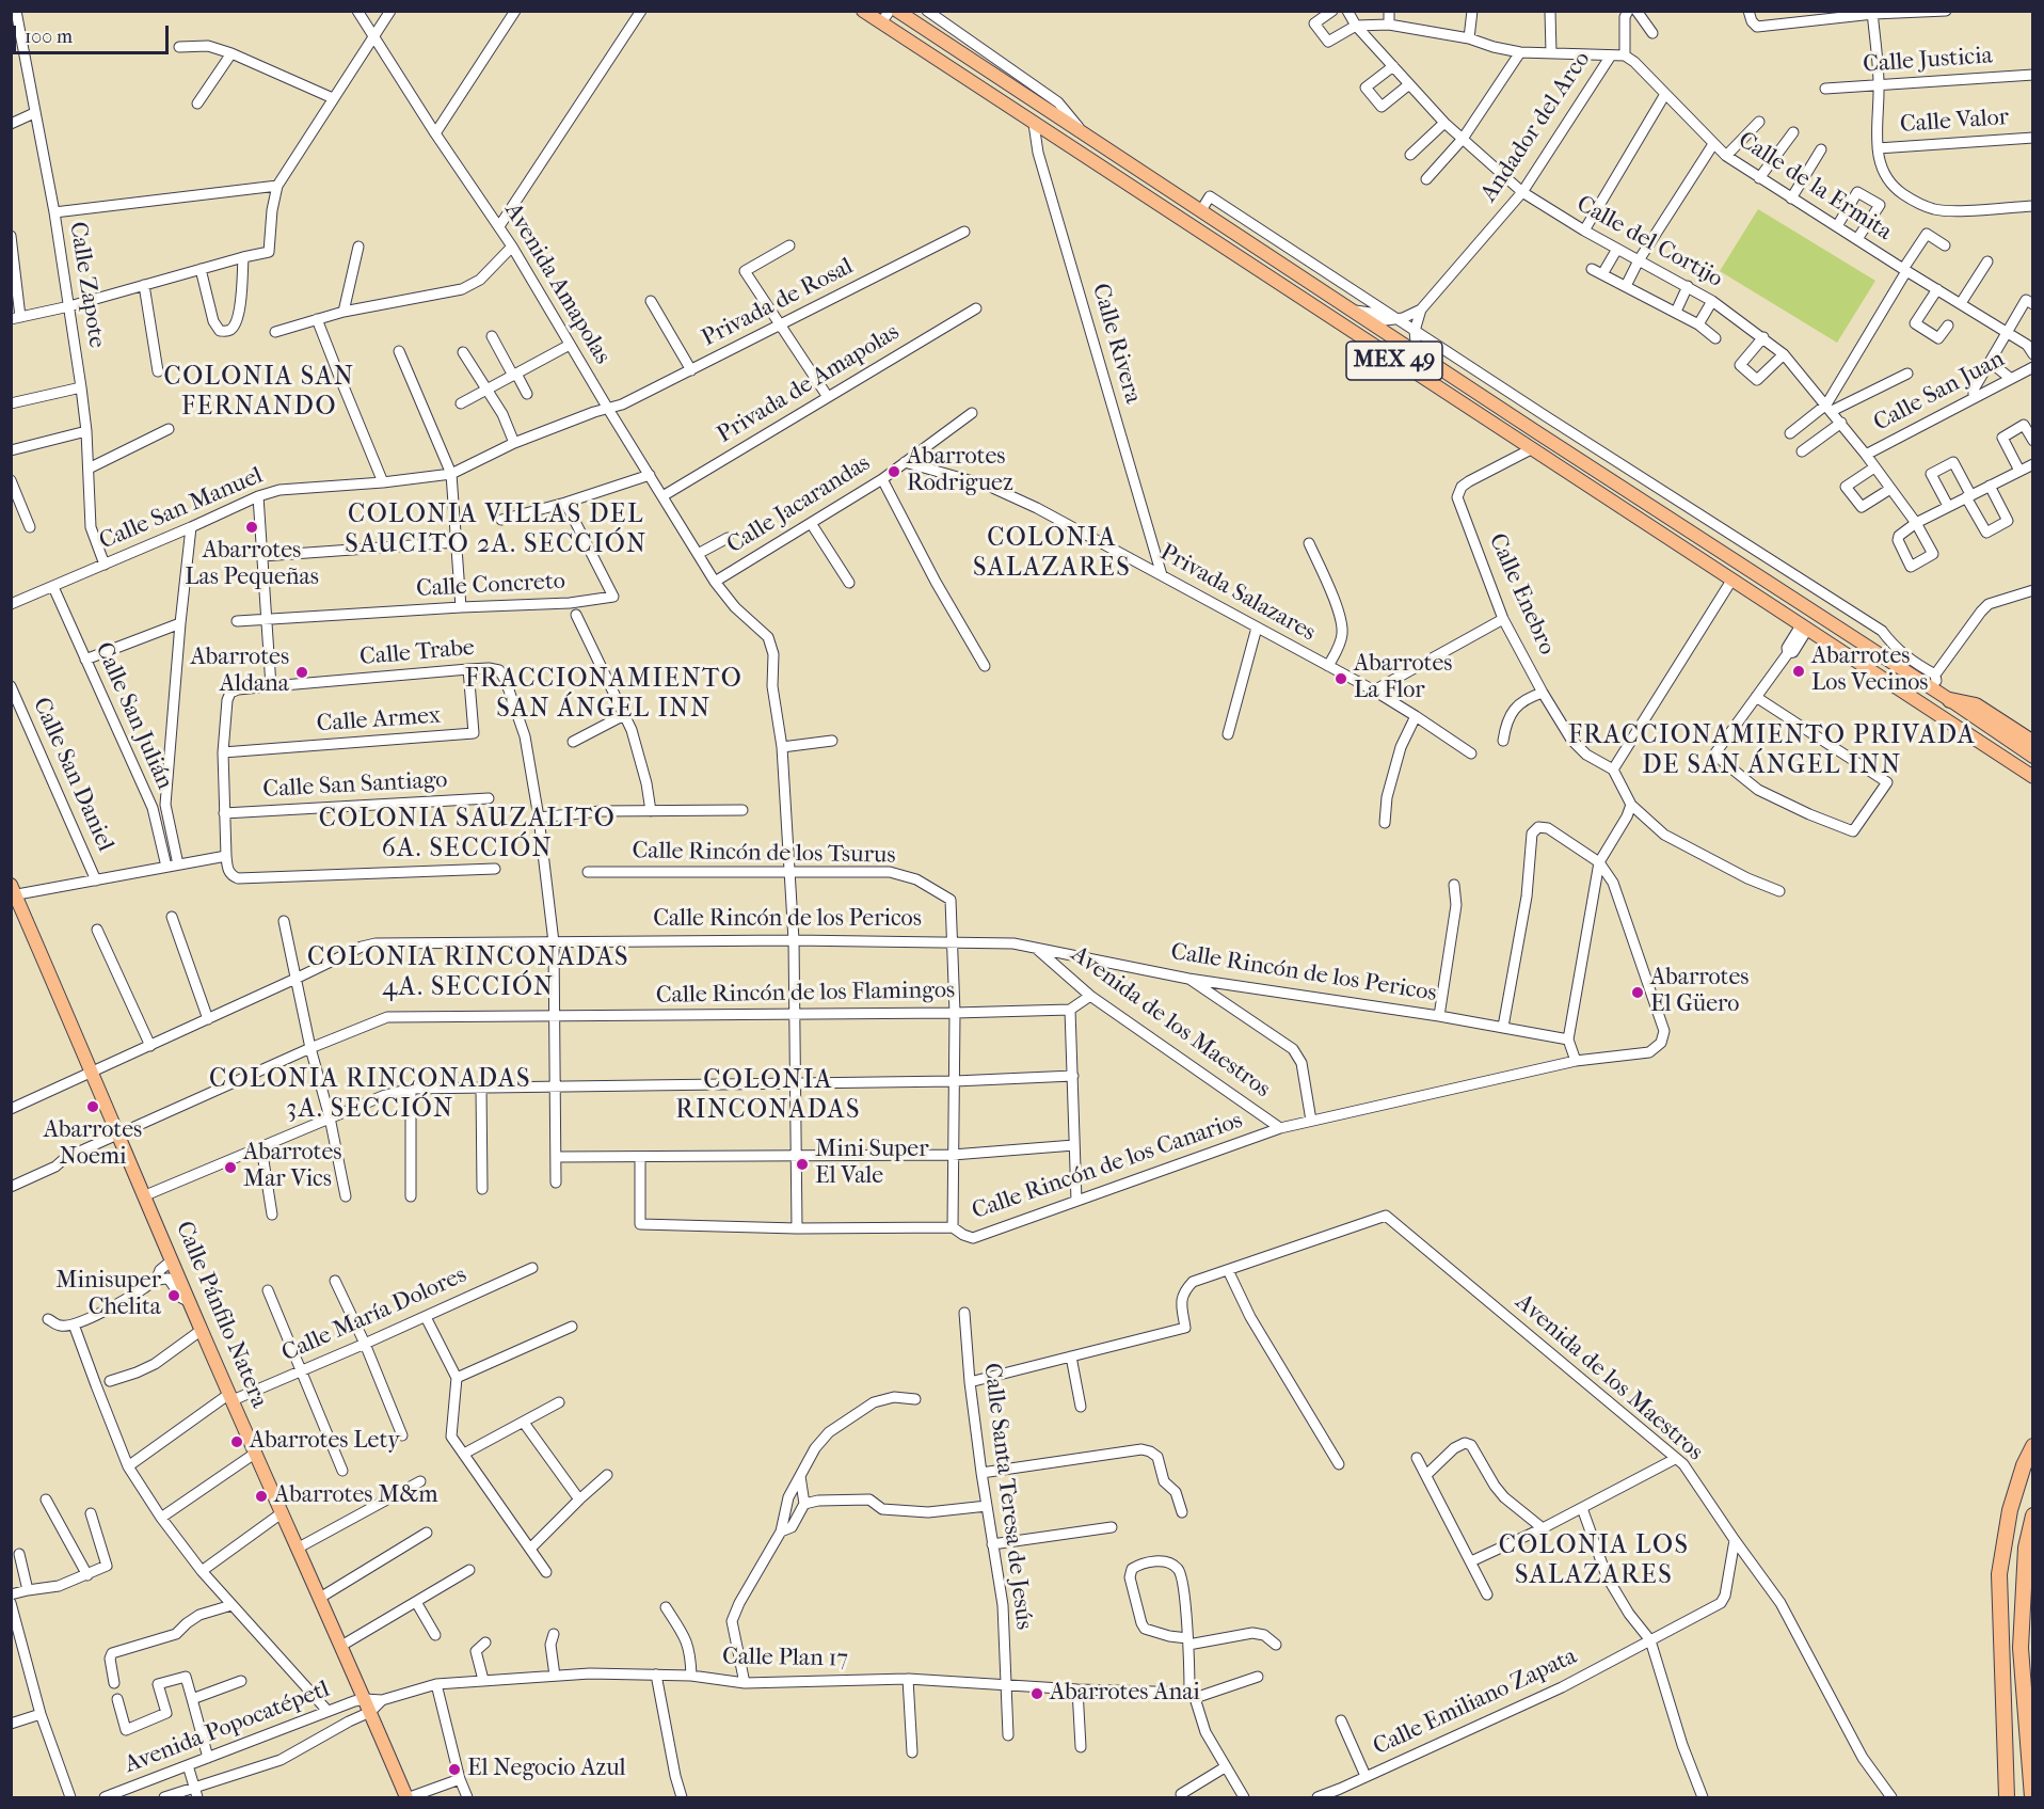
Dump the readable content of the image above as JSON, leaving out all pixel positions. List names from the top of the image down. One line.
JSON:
{"streets":{"main road":["MEX 49","Calle Pánfilo Natera"],"street":["Calle Justicia","Calle Valor","Andador del Arco","Calle de la Ermita","Calle del Cortijo","Avenida Amapolas","Calle Zapote","Privada de Rosal","Calle Rivera","Privada de Amapolas","Calle San Juan","Calle Jacarandas","Calle San Manuel","Calle Concreto","Privada Salazares","Calle Enebro","Calle Trabe","Calle San Julián","Calle Armex","Calle San Daniel","Calle San Santiago","Calle Rincón de los Tsurus","Calle Rincón de los Pericos","Calle Rincón de los Flamingos","Avenida de los Maestros","Calle Rincón de los Canarios","Calle María Dolores","Calle Santa Teresa de Jesús","Calle Plan 17","Calle Emiliano Zapata","Avenida Popocatépetl"]},"crossings":[["Andador del Arco","Calle del Cortijo"],["Andador del Arco","MEX 49"],["Calle del Cortijo","Calle San Juan"],["Avenida Amapolas","Privada de Rosal"],["Avenida Amapolas","Privada de Amapolas"],["Avenida Amapolas","Calle Jacarandas"],["Avenida Amapolas","Calle Rincón de los Tsurus"],["Avenida Amapolas","Calle Rincón de los Pericos"],["Avenida Amapolas","Calle Rincón de los Flamingos"],["Avenida Amapolas","Calle Rincón de los Canarios"],["Calle Zapote","Calle San Manuel"],["Privada de Rosal","Calle San Manuel"],["Calle Rivera","MEX 49"],["Calle Rivera","Privada Salazares"],["MEX 49","Calle Enebro"],["Calle Jacarandas","Privada Salazares"],["Calle San Manuel","Calle San Julián"],["Calle Trabe","Calle Armex"],["Calle Trabe","Calle Rincón de los Pericos"],["Calle Trabe","Calle Rincón de los Flamingos"],["Calle Rincón de los Tsurus","Calle Rincón de los Pericos"],["Calle Rincón de los Pericos","Avenida de los Maestros"],["Calle Rincón de los Pericos","Calle Pánfilo Natera"],["Calle Rincón de los Flamingos","Calle Pánfilo Natera"],["Avenida de los Maestros","Calle Rincón de los Canarios"],["Avenida de los Maestros","Calle Emiliano Zapata"],["Calle Pánfilo Natera","Calle María Dolores"],["Calle Pánfilo Natera","Calle Plan 17"],["Calle Pánfilo Natera","Avenida Popocatépetl"],["Calle Santa Teresa de Jesús","Calle Plan 17"],["Calle Plan 17","Avenida Popocatépetl"]],"districts":["COLONIA SAN FERNANDO","COLONIA VILLAS DEL SAUCITO 2A. SECCIÓN","COLONIA SALAZARES","FRACCIONAMIENTO SAN ÁNGEL INN","FRACCIONAMIENTO PRIVADA DE SAN ÁNGEL INN","COLONIA SAUZALITO 6A. SECCIÓN","COLONIA RINCONADAS 4A. SECCIÓN","COLONIA RINCONADAS 3A. SECCIÓN","COLONIA RINCONADAS","COLONIA LOS SALAZARES"],"places":["Abarrotes Rodriguez","Abarrotes Las Pequeñas","Abarrotes Los Vecinos","Abarrotes Aldana","Abarrotes La Flor","Abarrotes El Güero","Abarrotes Noemi","Mini Super El Vale","Abarrotes Mar Vics","Minisuper Chelita","Abarrotes Lety","Abarrotes M&m","Abarrotes Anai","El Negocio Azul"],"scale_bar":"100 m"}
